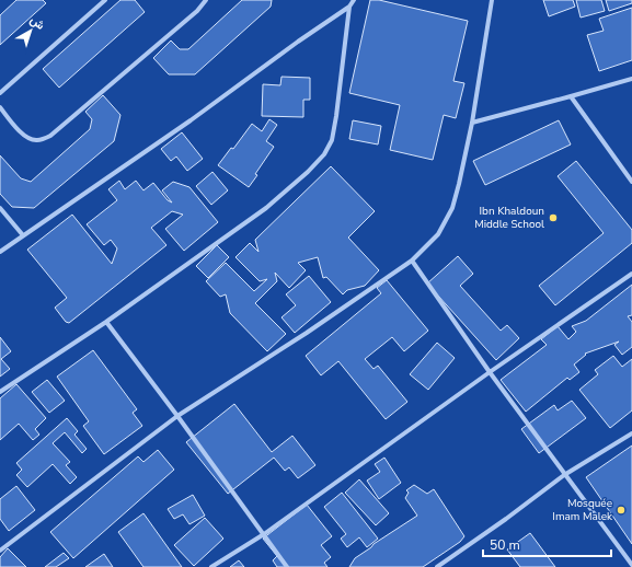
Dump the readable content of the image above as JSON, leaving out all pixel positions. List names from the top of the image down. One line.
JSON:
{"places":["Ibn Khaldoun Middle School","Mosquée Imam Malek"],"scale_bar":"50 m","north":"top right"}
